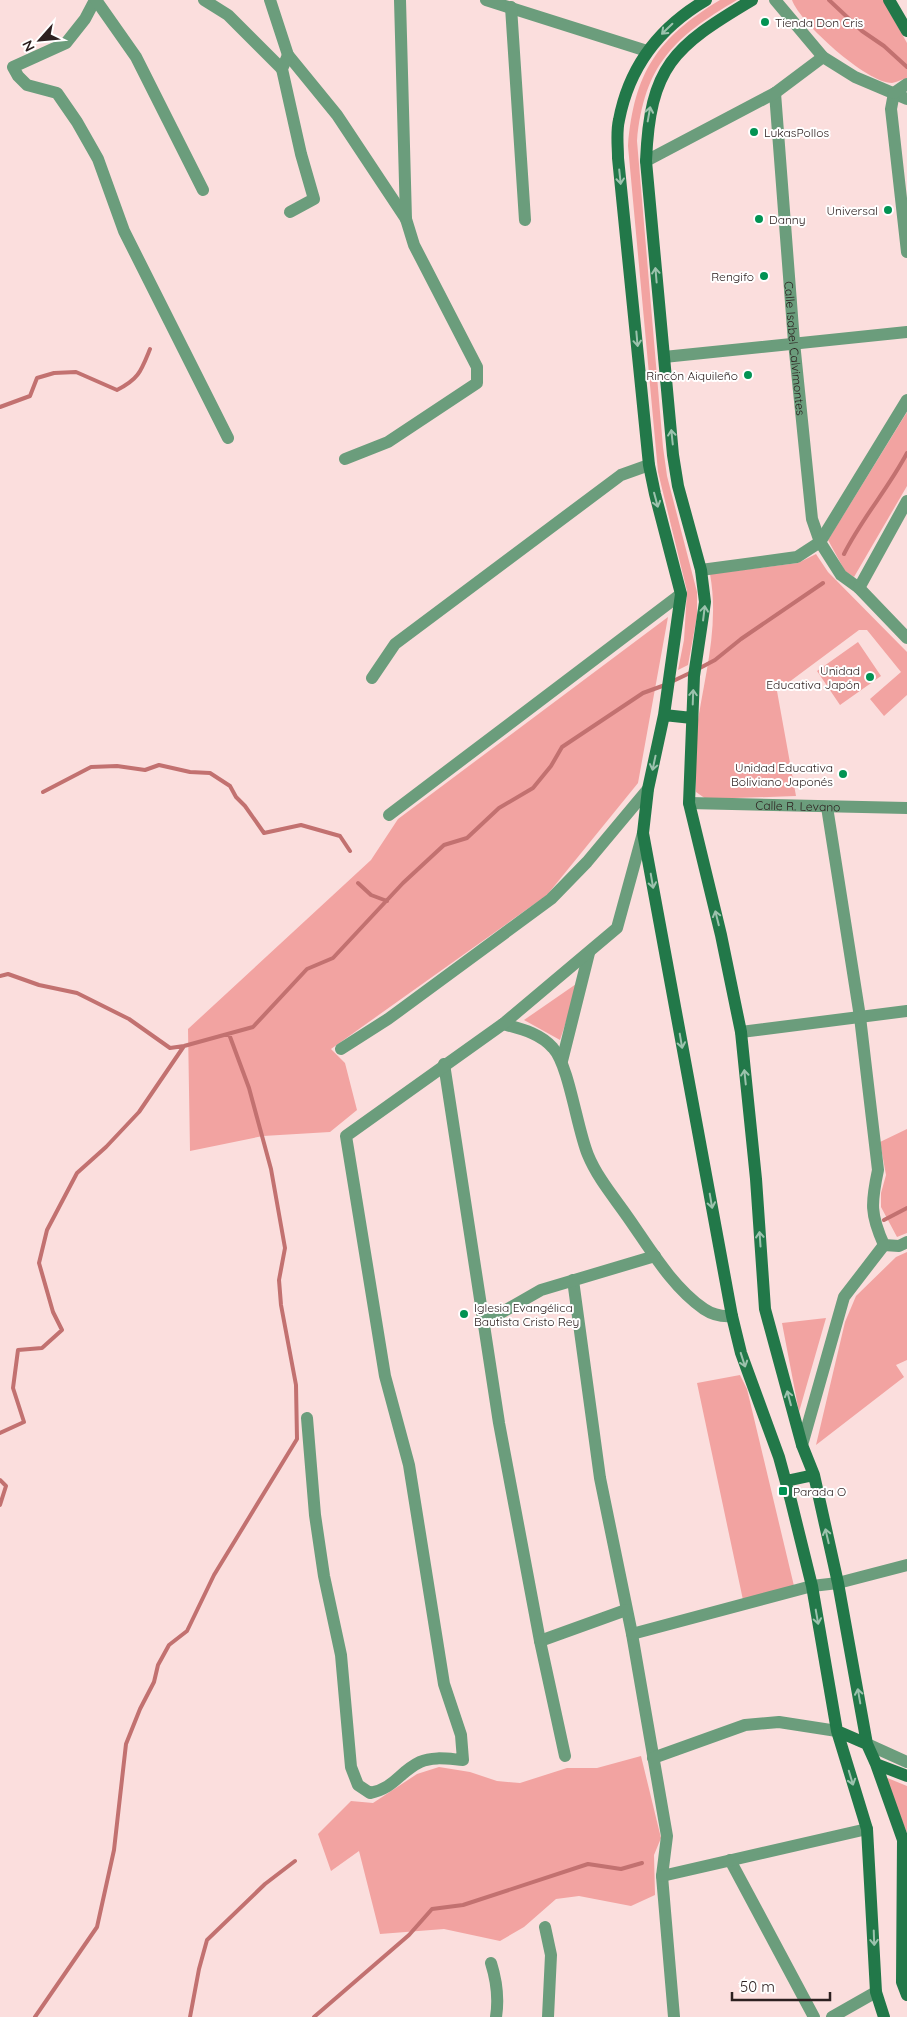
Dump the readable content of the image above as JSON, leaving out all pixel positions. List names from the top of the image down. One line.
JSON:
{"streets":{"street":["Calle Isabel Calvimontes","Calle R. Levano"]},"places":{"other":["Tienda Don Cris","LukasPollos","Universal","Danny","Rengifo","Rincón Aiquileño","Unidad Educativa Japón","Unidad Educativa Boliviano Japonés","Iglesia Evangélica Bautista Cristo Rey"],"transit":["Parada O"]},"scale_bar":"50 m","north":"bottom left"}
